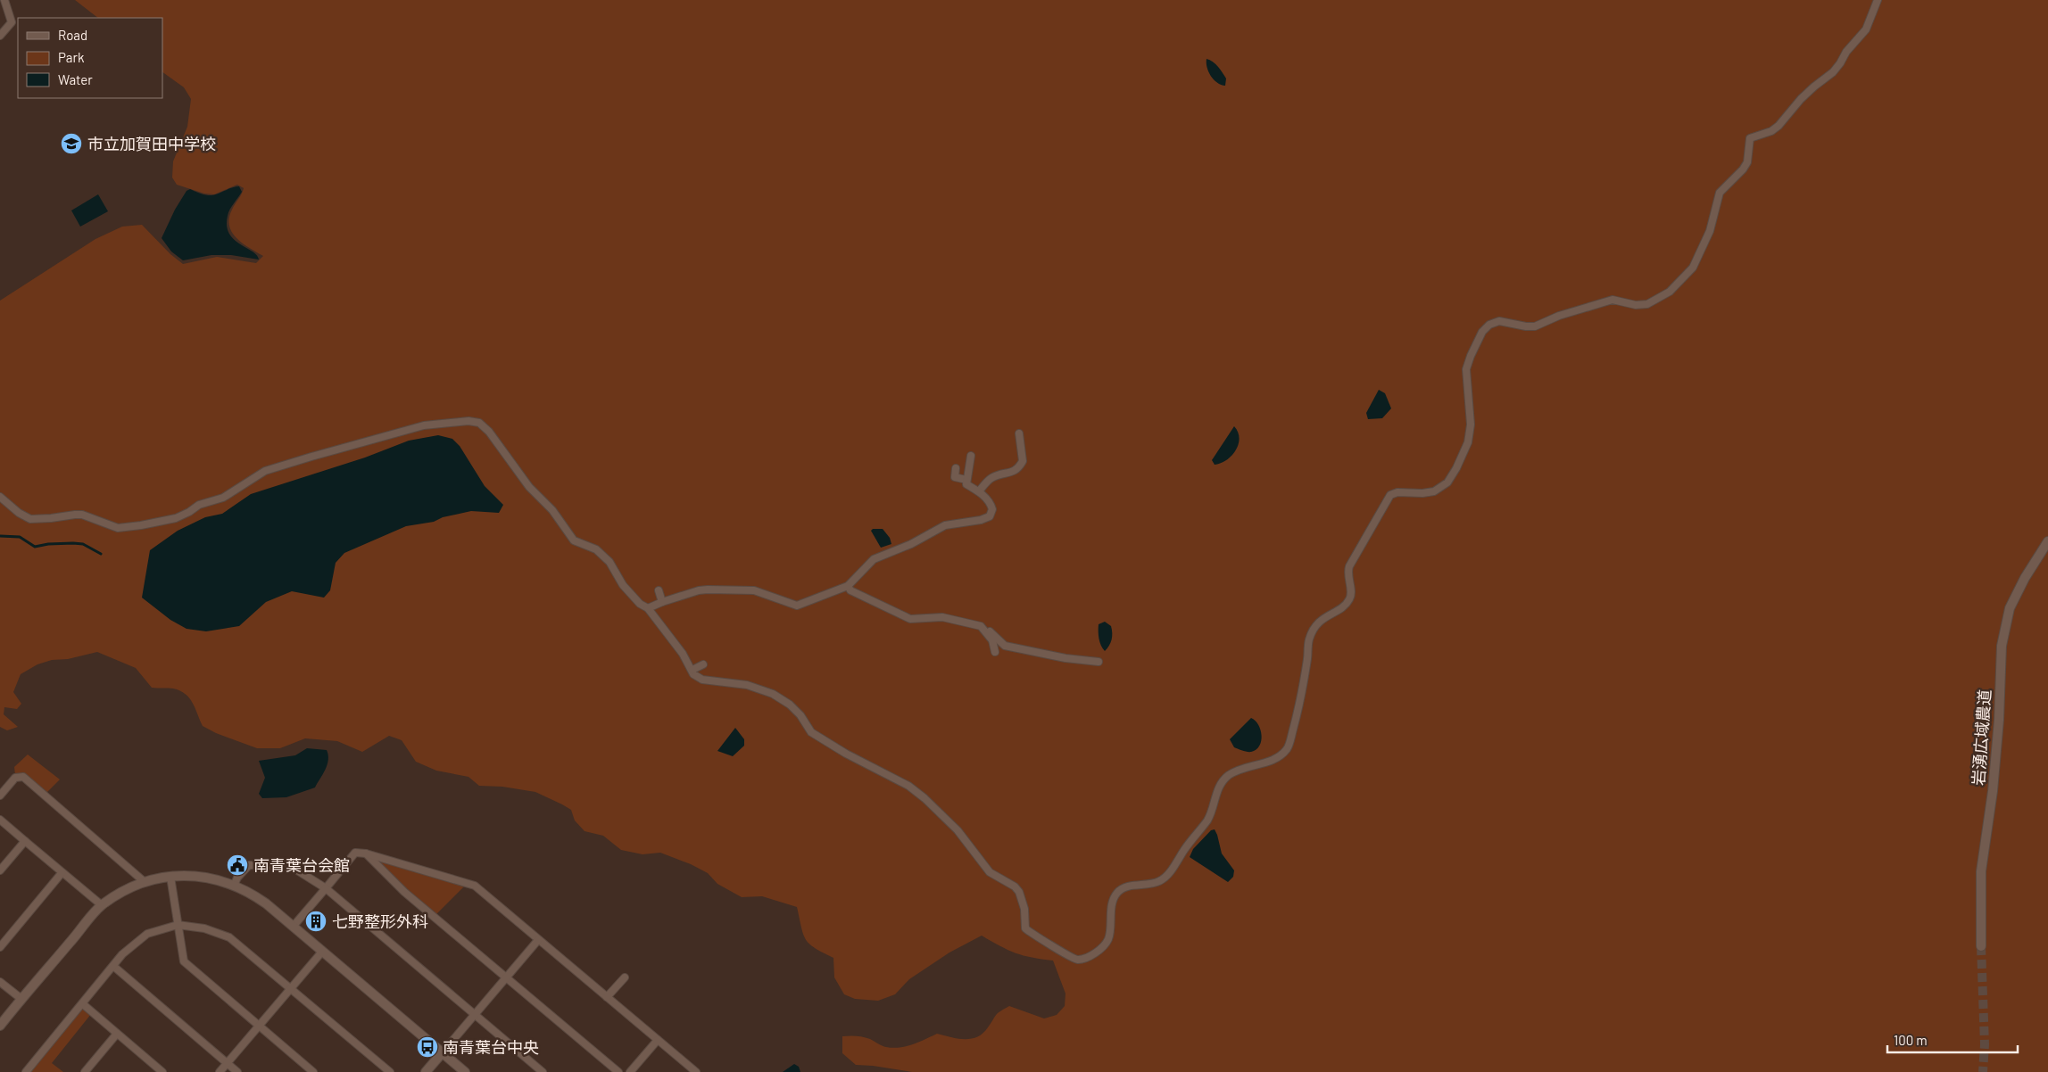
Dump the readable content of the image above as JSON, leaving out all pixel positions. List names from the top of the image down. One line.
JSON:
{"streets":{"street":["岩湧広域農道"]},"places":{"school or university":["市立加賀田中学校"],"public building":["南青葉台会館"],"building":["七野整形外科"],"bus stop":["南青葉台中央"]},"legend":["Road","Park","Water"],"scale_bar":"100 m"}
